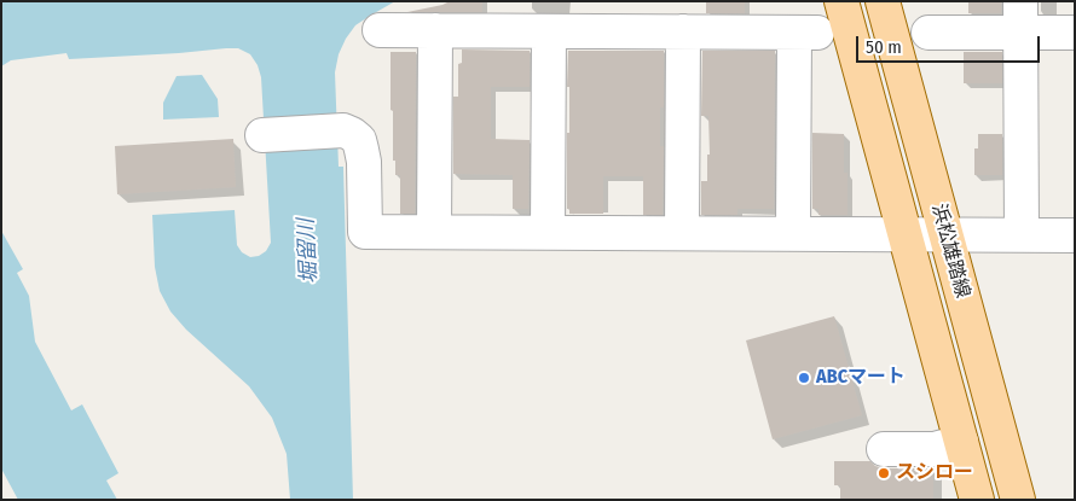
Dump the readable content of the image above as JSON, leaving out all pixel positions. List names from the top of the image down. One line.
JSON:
{"streets":{"main road":["浜松雄踏線"]},"water":["堀留川"],"places":["ABCマート","スシロー"],"scale_bar":"50 m"}
